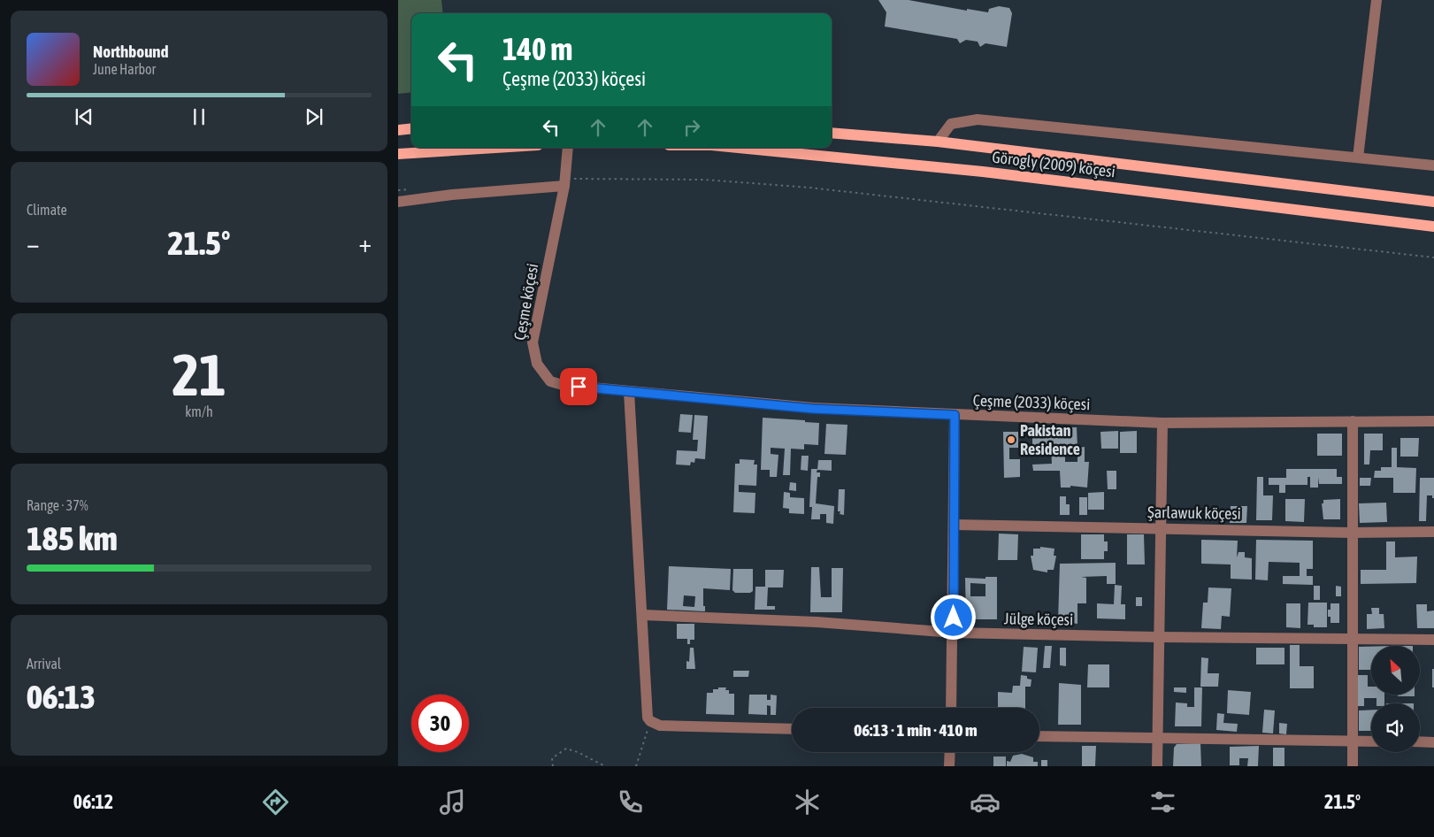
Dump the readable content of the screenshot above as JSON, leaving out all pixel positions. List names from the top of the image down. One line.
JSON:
{"streets":{"main road":["Görogly (2009) köçesi"],"street":["Çeşme köçesi","Çeşme (2033) köçesi","Şarlawuk köçesi","Jülge köçesi"]},"crossings":[["Çeşme köçesi","Çeşme (2033) köçesi"]],"places":["Pakistan Residence"],"north":"top left","page":{"turn":["140 m","Çeşme (2033) köçesi"],"song":["Northbound","June Harbor"],"tile":["Climate",["21","km/h"],["Range · 37%","185 km"],["Arrival","06:13"]],"heat":["−","21.5°","+"],"limit":"30","trip":"06:13 · 1 min · 410 m","tabs":["06:12","21.5°"]}}
